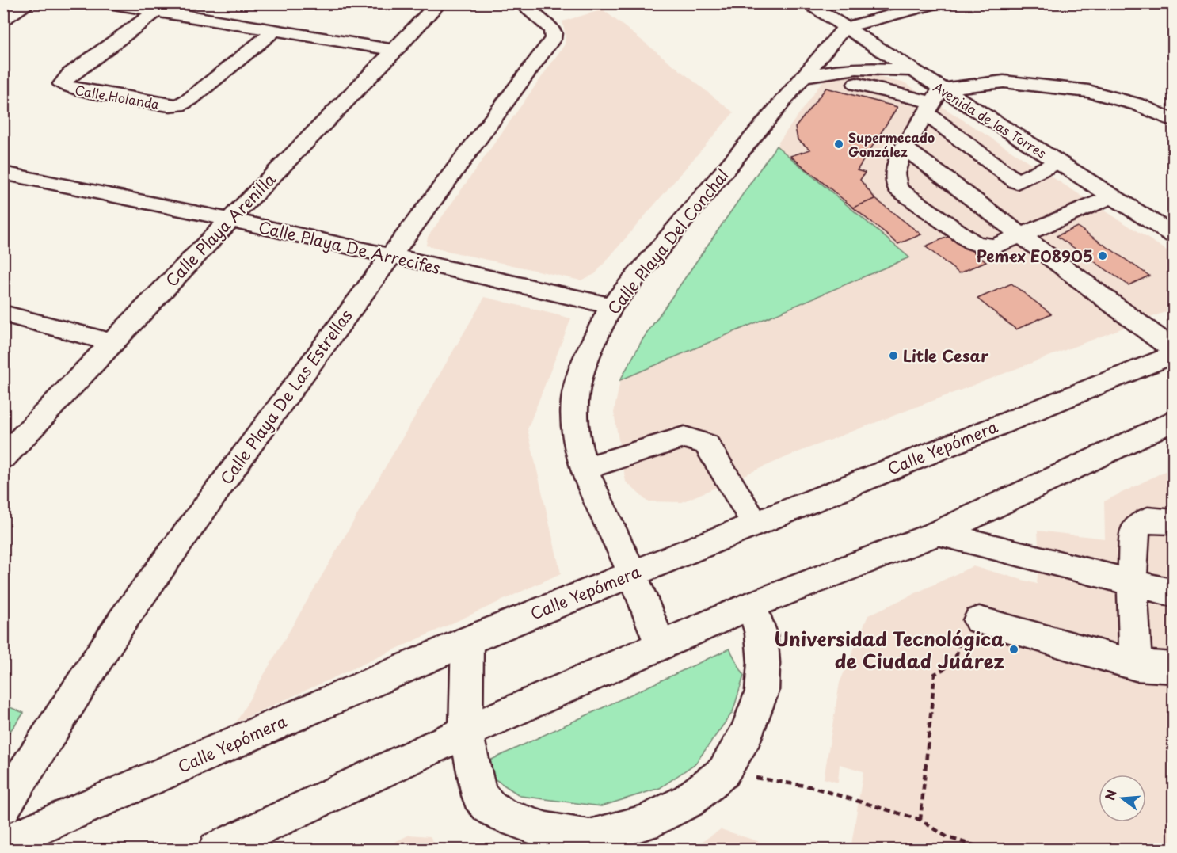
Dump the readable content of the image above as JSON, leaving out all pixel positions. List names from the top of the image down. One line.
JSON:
{"streets":{"street":["Calle Holanda","Avenida de las Torres","Calle Playa Arenilla","Calle Playa Del Conchal","Calle Playa De Arrecifes","Calle Playa De Las Estrellas","Calle Yepómera"]},"crossings":[["Avenida de las Torres","Calle Playa Del Conchal"],["Calle Playa Arenilla","Calle Playa De Arrecifes"],["Calle Playa Del Conchal","Calle Playa De Arrecifes"],["Calle Playa Del Conchal","Calle Yepómera"],["Calle Playa De Arrecifes","Calle Playa De Las Estrellas"]],"places":["Supermecado González","Pemex E08905","Litle Cesar","Universidad Tecnológica de Ciudad Juárez"],"north":"left"}
